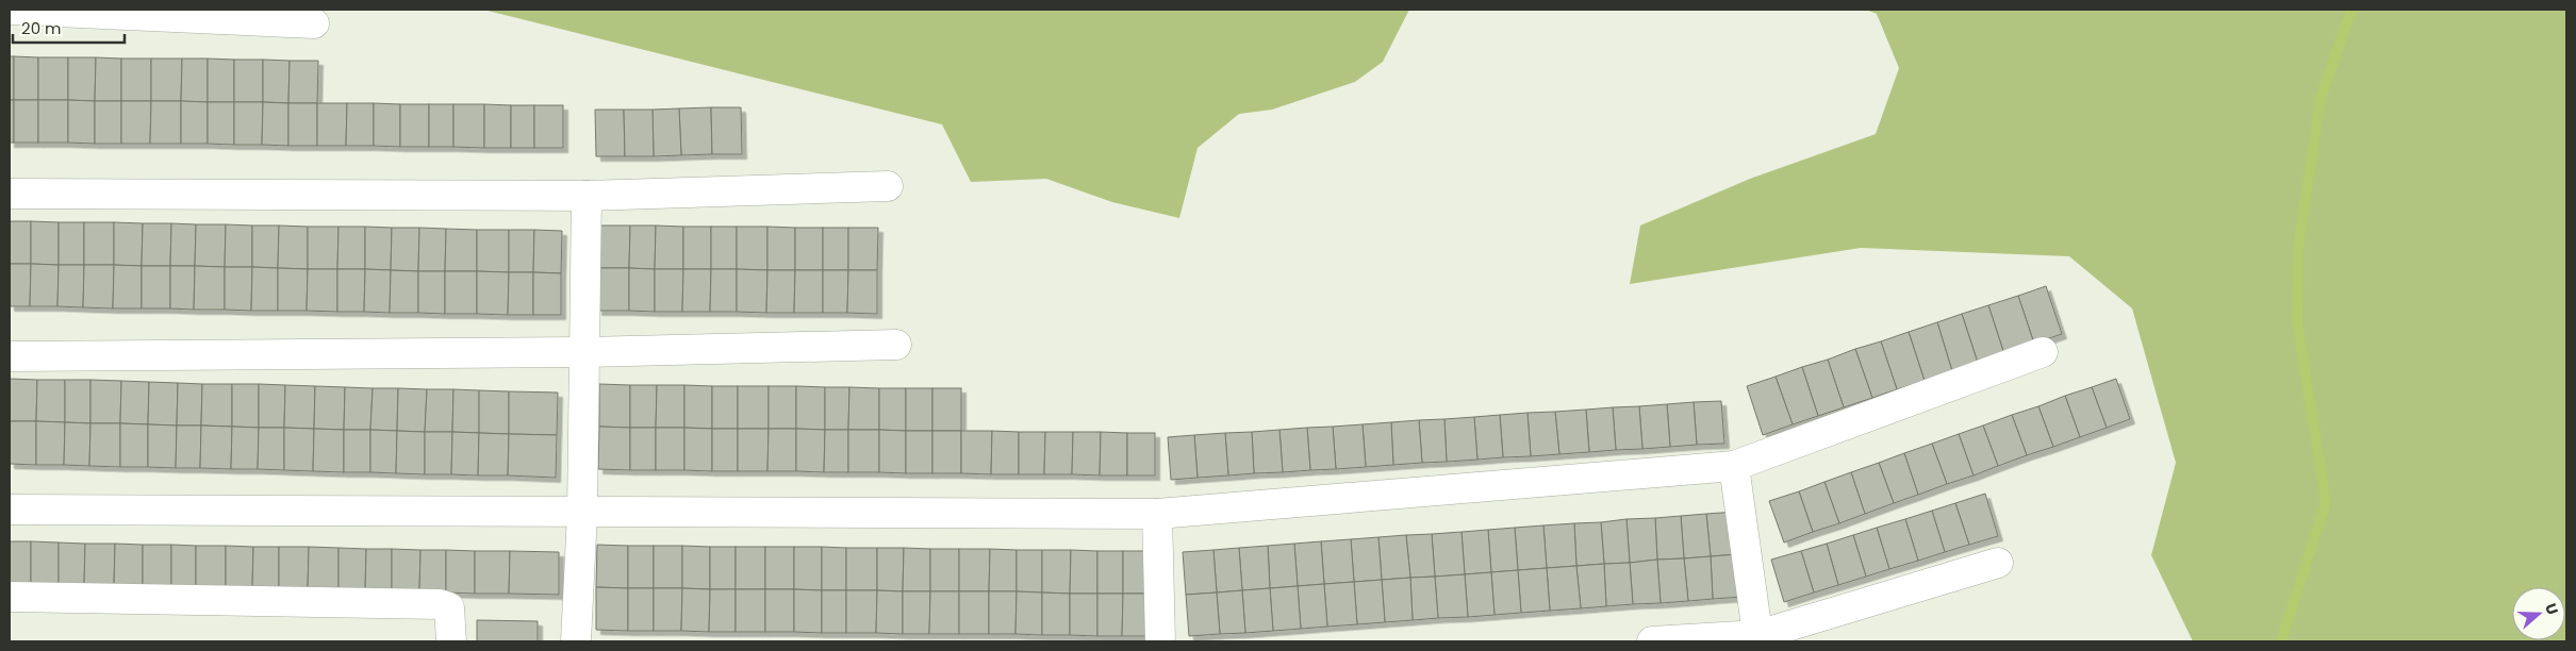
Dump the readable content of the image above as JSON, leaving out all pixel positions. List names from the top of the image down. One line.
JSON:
{"scale_bar":"20 m","north":"right"}
